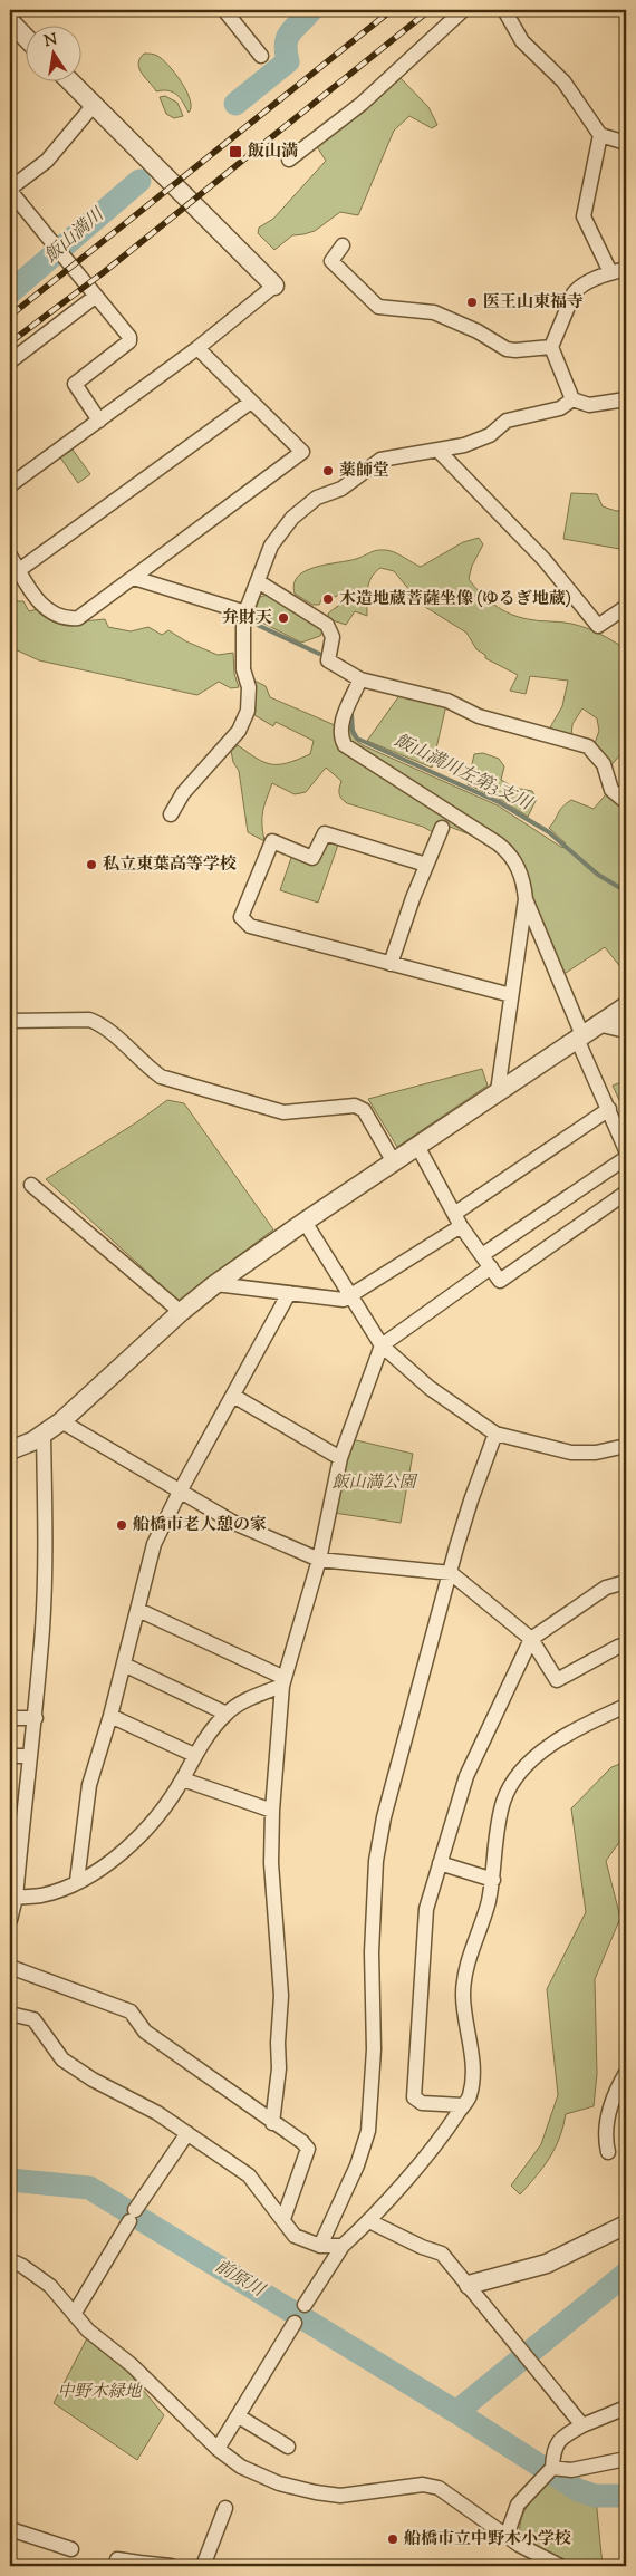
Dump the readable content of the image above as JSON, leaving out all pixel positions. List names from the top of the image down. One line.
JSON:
{"water":["飯山満川","飯山満川左第3支川","前原川"],"parks":["飯山満公園","中野木緑地"],"places":{"transit":["飯山満"],"other":["医王山東福寺","薬師堂","木造地蔵菩薩坐像 (ゆるぎ地蔵)","弁財天","私立東葉高等学校","船橋市老人憩の家","船橋市立中野木小学校"]},"north":"top"}
